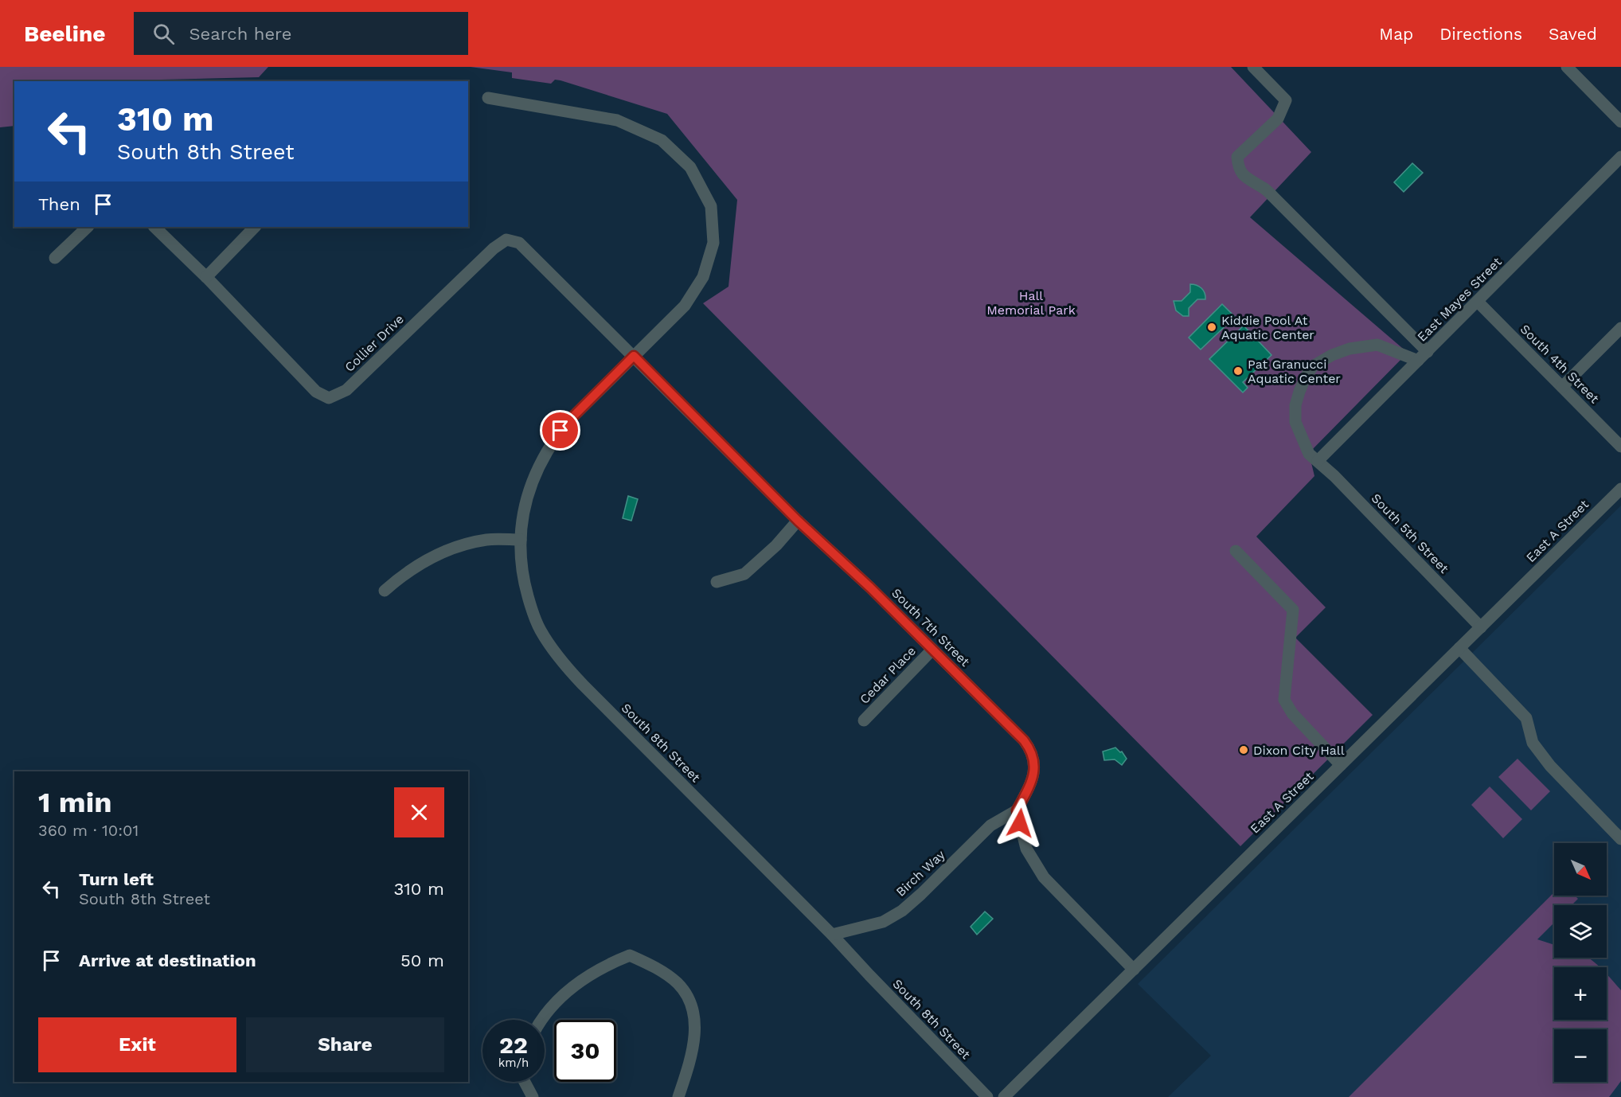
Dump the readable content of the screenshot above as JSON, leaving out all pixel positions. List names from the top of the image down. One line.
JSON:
{"streets":{"street":["East Mayes Street","Collier Drive","South 4th Street","East A Street","South 5th Street","South 7th Street","Cedar Place","South 8th Street","Birch Way"]},"crossings":[["East Mayes Street","South 4th Street"],["East Mayes Street","South 5th Street"],["Collier Drive","South 7th Street"],["East A Street","South 5th Street"],["South 7th Street","Cedar Place"],["South 7th Street","South 8th Street"],["South 7th Street","Birch Way"],["South 8th Street","Birch Way"]],"parks":["Hall Memorial Park"],"places":["Kiddie Pool At Aquatic Center","Pat Granucci Aquatic Center","Dixon City Hall"],"north":"bottom right","page":{"header":"Beeline","search":"Search here","nav":["Map","Directions","Saved"],"turn":["310 m","South 8th Street"],"then":"Then","heading":["1 min","360 m · 10:01"],"map_buttons":["+","−"],"list":[{"name":"Turn left","note":"South 8th Street","value":"310 m"},{"name":"Arrive at destination","value":"50 m"}],"buttons":["Exit","Share"],"speed":"22 km/h","limit":"30"}}
